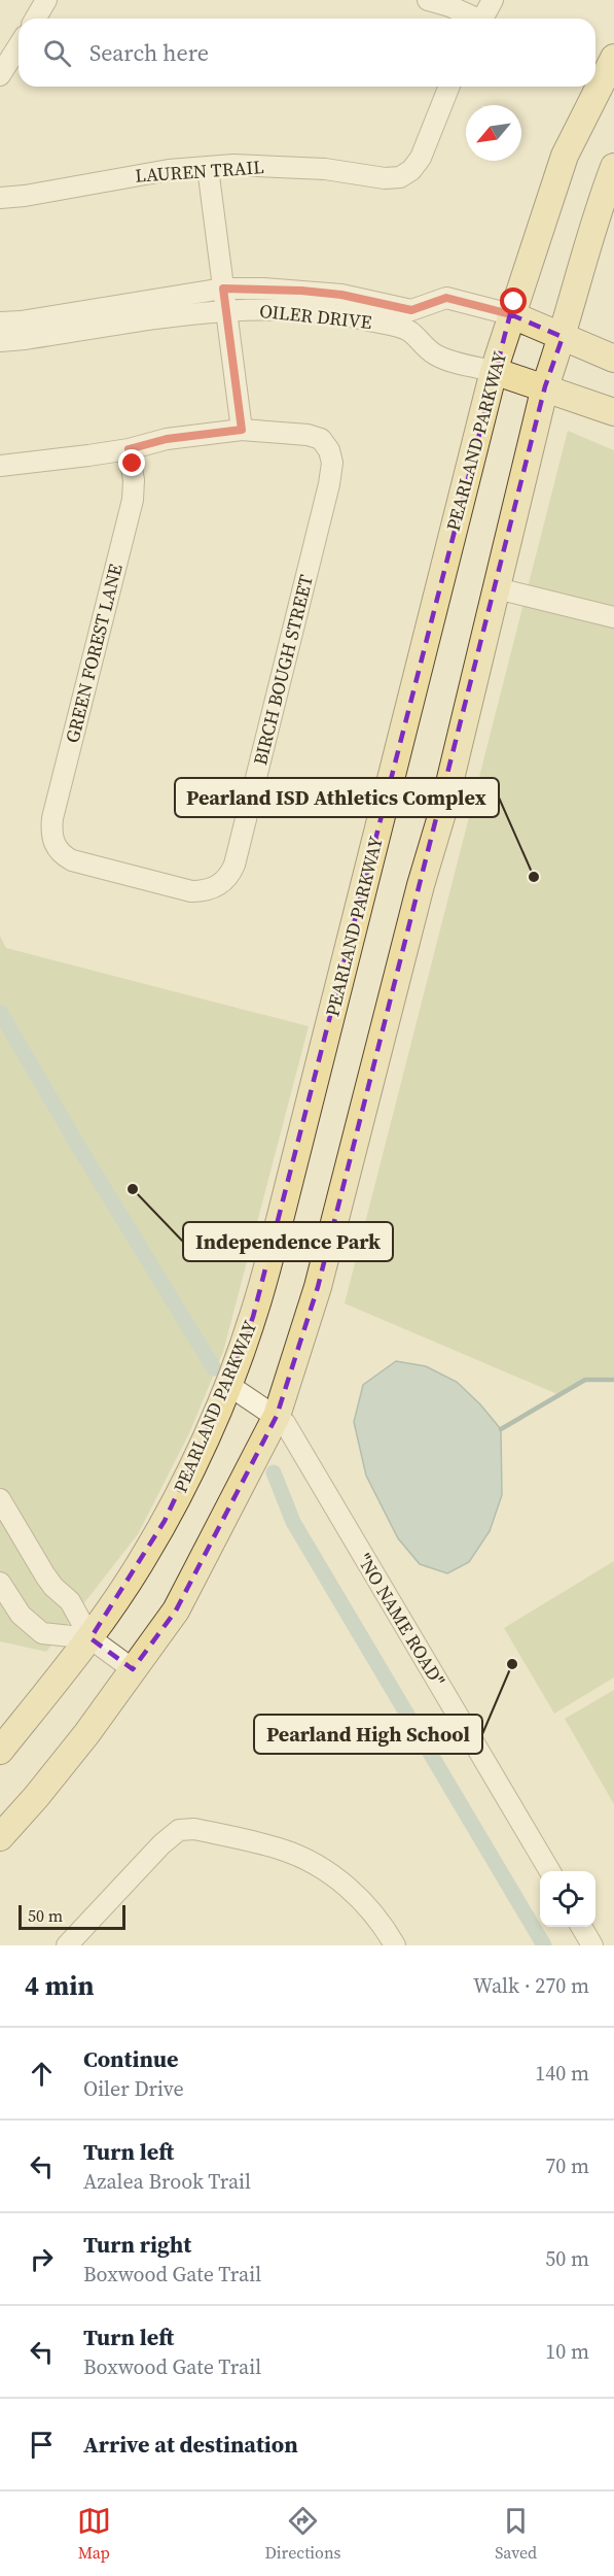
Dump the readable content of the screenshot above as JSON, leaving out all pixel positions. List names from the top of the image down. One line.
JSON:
{"streets":{"main road":["OILER DRIVE","PEARLAND PARKWAY"],"street":["LAUREN TRAIL","GREEN FOREST LANE","BIRCH BOUGH STREET","\"NO NAME ROAD\""]},"crossings":[["OILER DRIVE","PEARLAND PARKWAY"],["PEARLAND PARKWAY","\"NO NAME ROAD\""],["GREEN FOREST LANE","BIRCH BOUGH STREET"]],"places":["Pearland ISD Athletics Complex","Independence Park","Pearland High School"],"scale_bar":"50 m","north":"bottom left","page":{"search":"Search here","scale":"50 m","heading":["4 min","Walk · 270 m"],"list":[["Continue","Oiler Drive","140 m"],["Turn left","Azalea Brook Trail","70 m"],["Turn right","Boxwood Gate Trail","50 m"],["Turn left","Boxwood Gate Trail","10 m"],"Arrive at destination"],"nav":["Map","Directions","Saved"]}}
